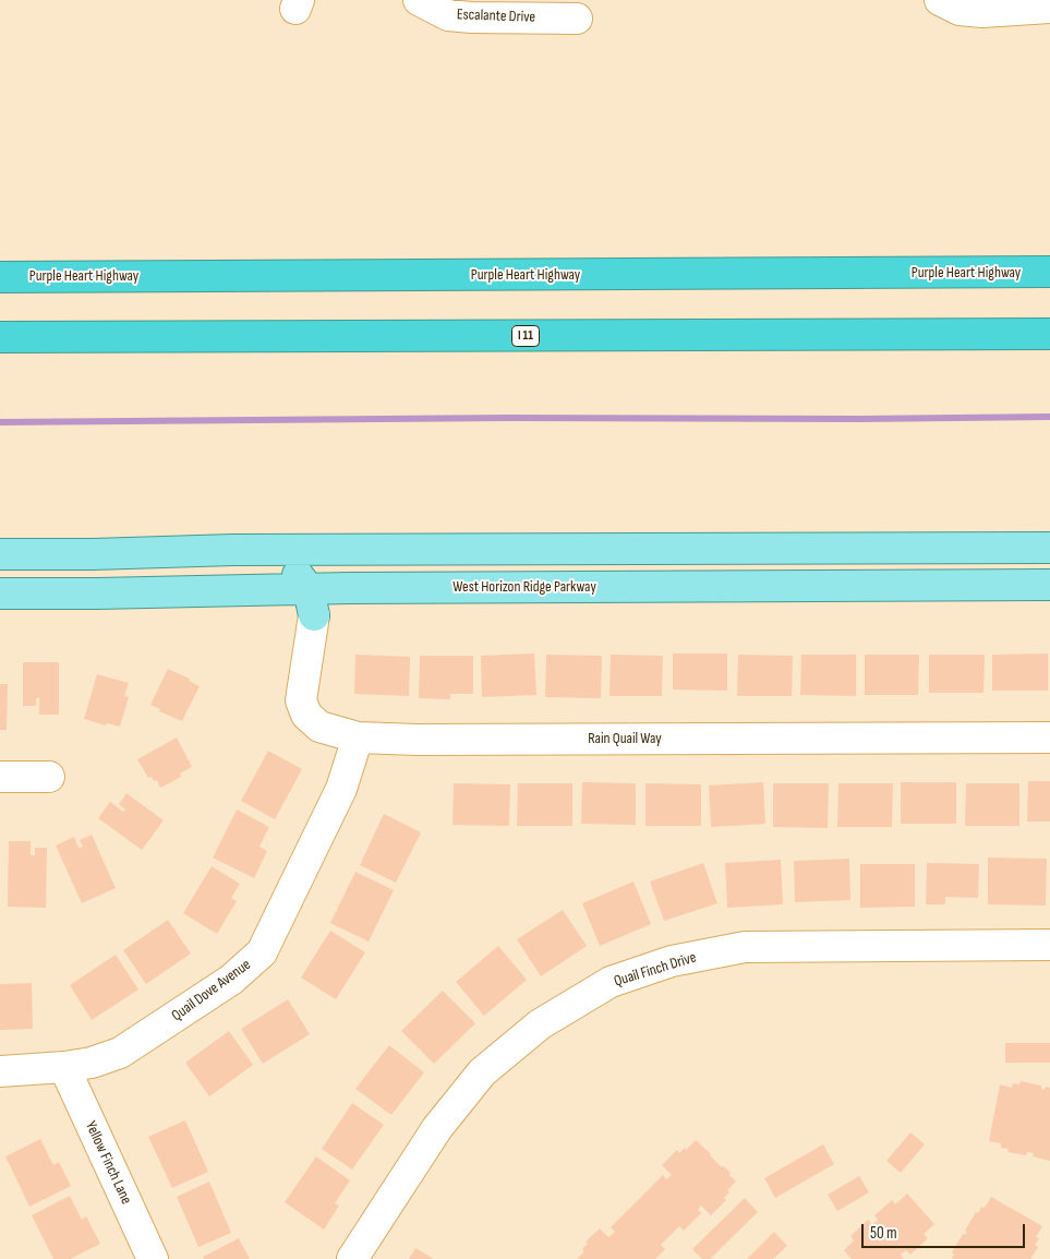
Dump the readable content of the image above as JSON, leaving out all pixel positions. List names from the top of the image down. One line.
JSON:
{"streets":{"highway":["Purple Heart Highway","I 11"],"main road":["West Horizon Ridge Parkway"],"street":["Escalante Drive","Rain Quail Way","Quail Finch Drive","Quail Dove Avenue","Yellow Finch Lane"]},"crossings":[["West Horizon Ridge Parkway","Rain Quail Way"],["Rain Quail Way","Quail Dove Avenue"],["Quail Dove Avenue","Yellow Finch Lane"]],"scale_bar":"50 m"}
